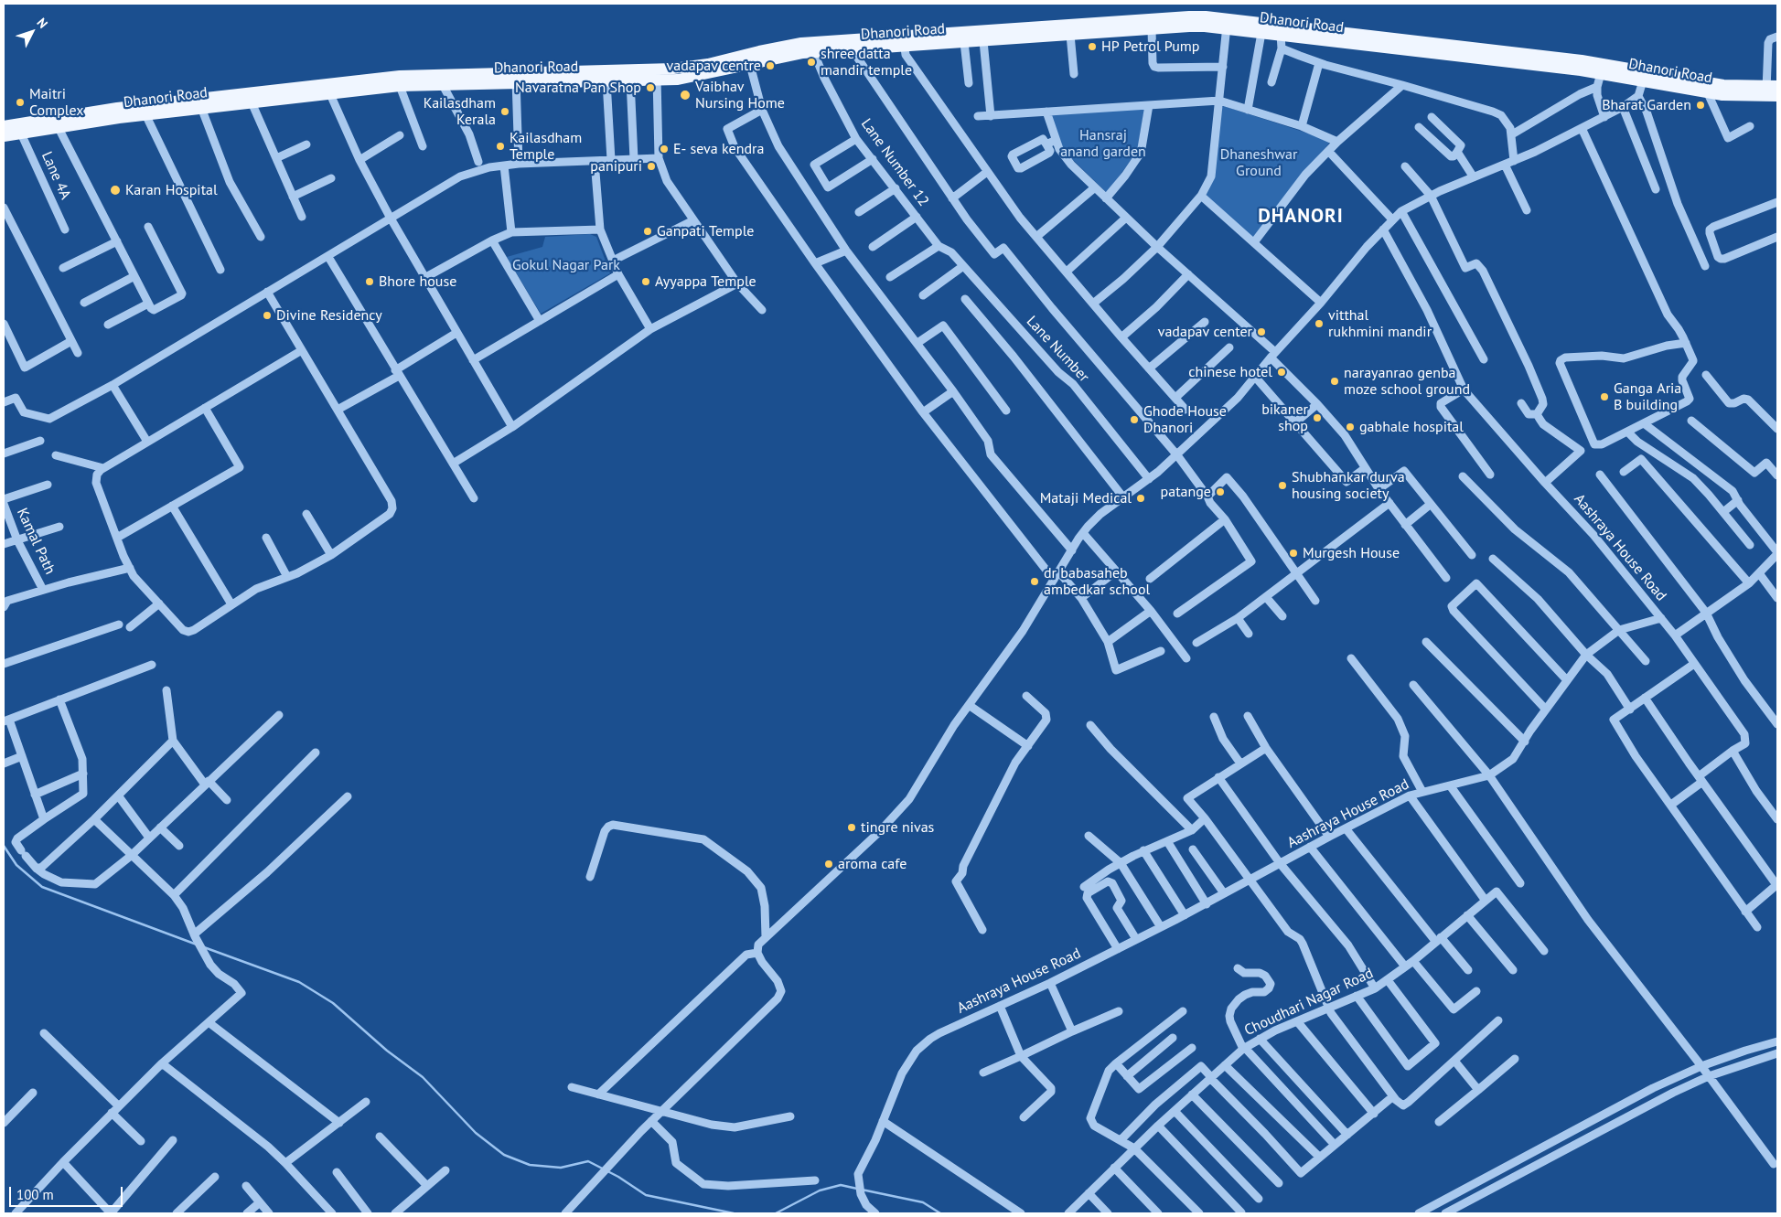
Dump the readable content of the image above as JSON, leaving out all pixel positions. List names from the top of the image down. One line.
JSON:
{"streets":{"main road":["Dhanori Road"],"street":["Lane Number 12","Lane 4A","Lane Number","Kamal Path","Aashraya House Road","Choudhari Nagar Road"]},"crossings":[["Dhanori Road","Lane Number 12"],["Dhanori Road","Lane 4A"],["Lane Number 12","Lane Number"]],"districts":["DHANORI"],"parks":["Hansraj anand garden","Dhaneshwar Ground","Gokul Nagar Park"],"places":["HP Petrol Pump","shree datta mandir temple","vadapav centre","Navaratna Pan Shop","Vaibhav Nursing Home","Maitri Complex","Bharat Garden","Kailasdham Kerala","Kailasdham Temple","E- seva kendra","panipuri","Karan Hospital","Ganpati Temple","Bhore house","Ayyappa Temple","Divine Residency","vitthal rukhmini mandir","vadapav center","chinese hotel","narayanrao genba moze school ground","Ganga Aria B building","bikaner shop","Ghode House Dhanori","gabhale hospital","Shubhankar durva housing society","patange","Mataji Medical","Murgesh House","dr babasaheb ambedkar school","tingre nivas","aroma cafe"],"scale_bar":"100 m","north":"top right"}
